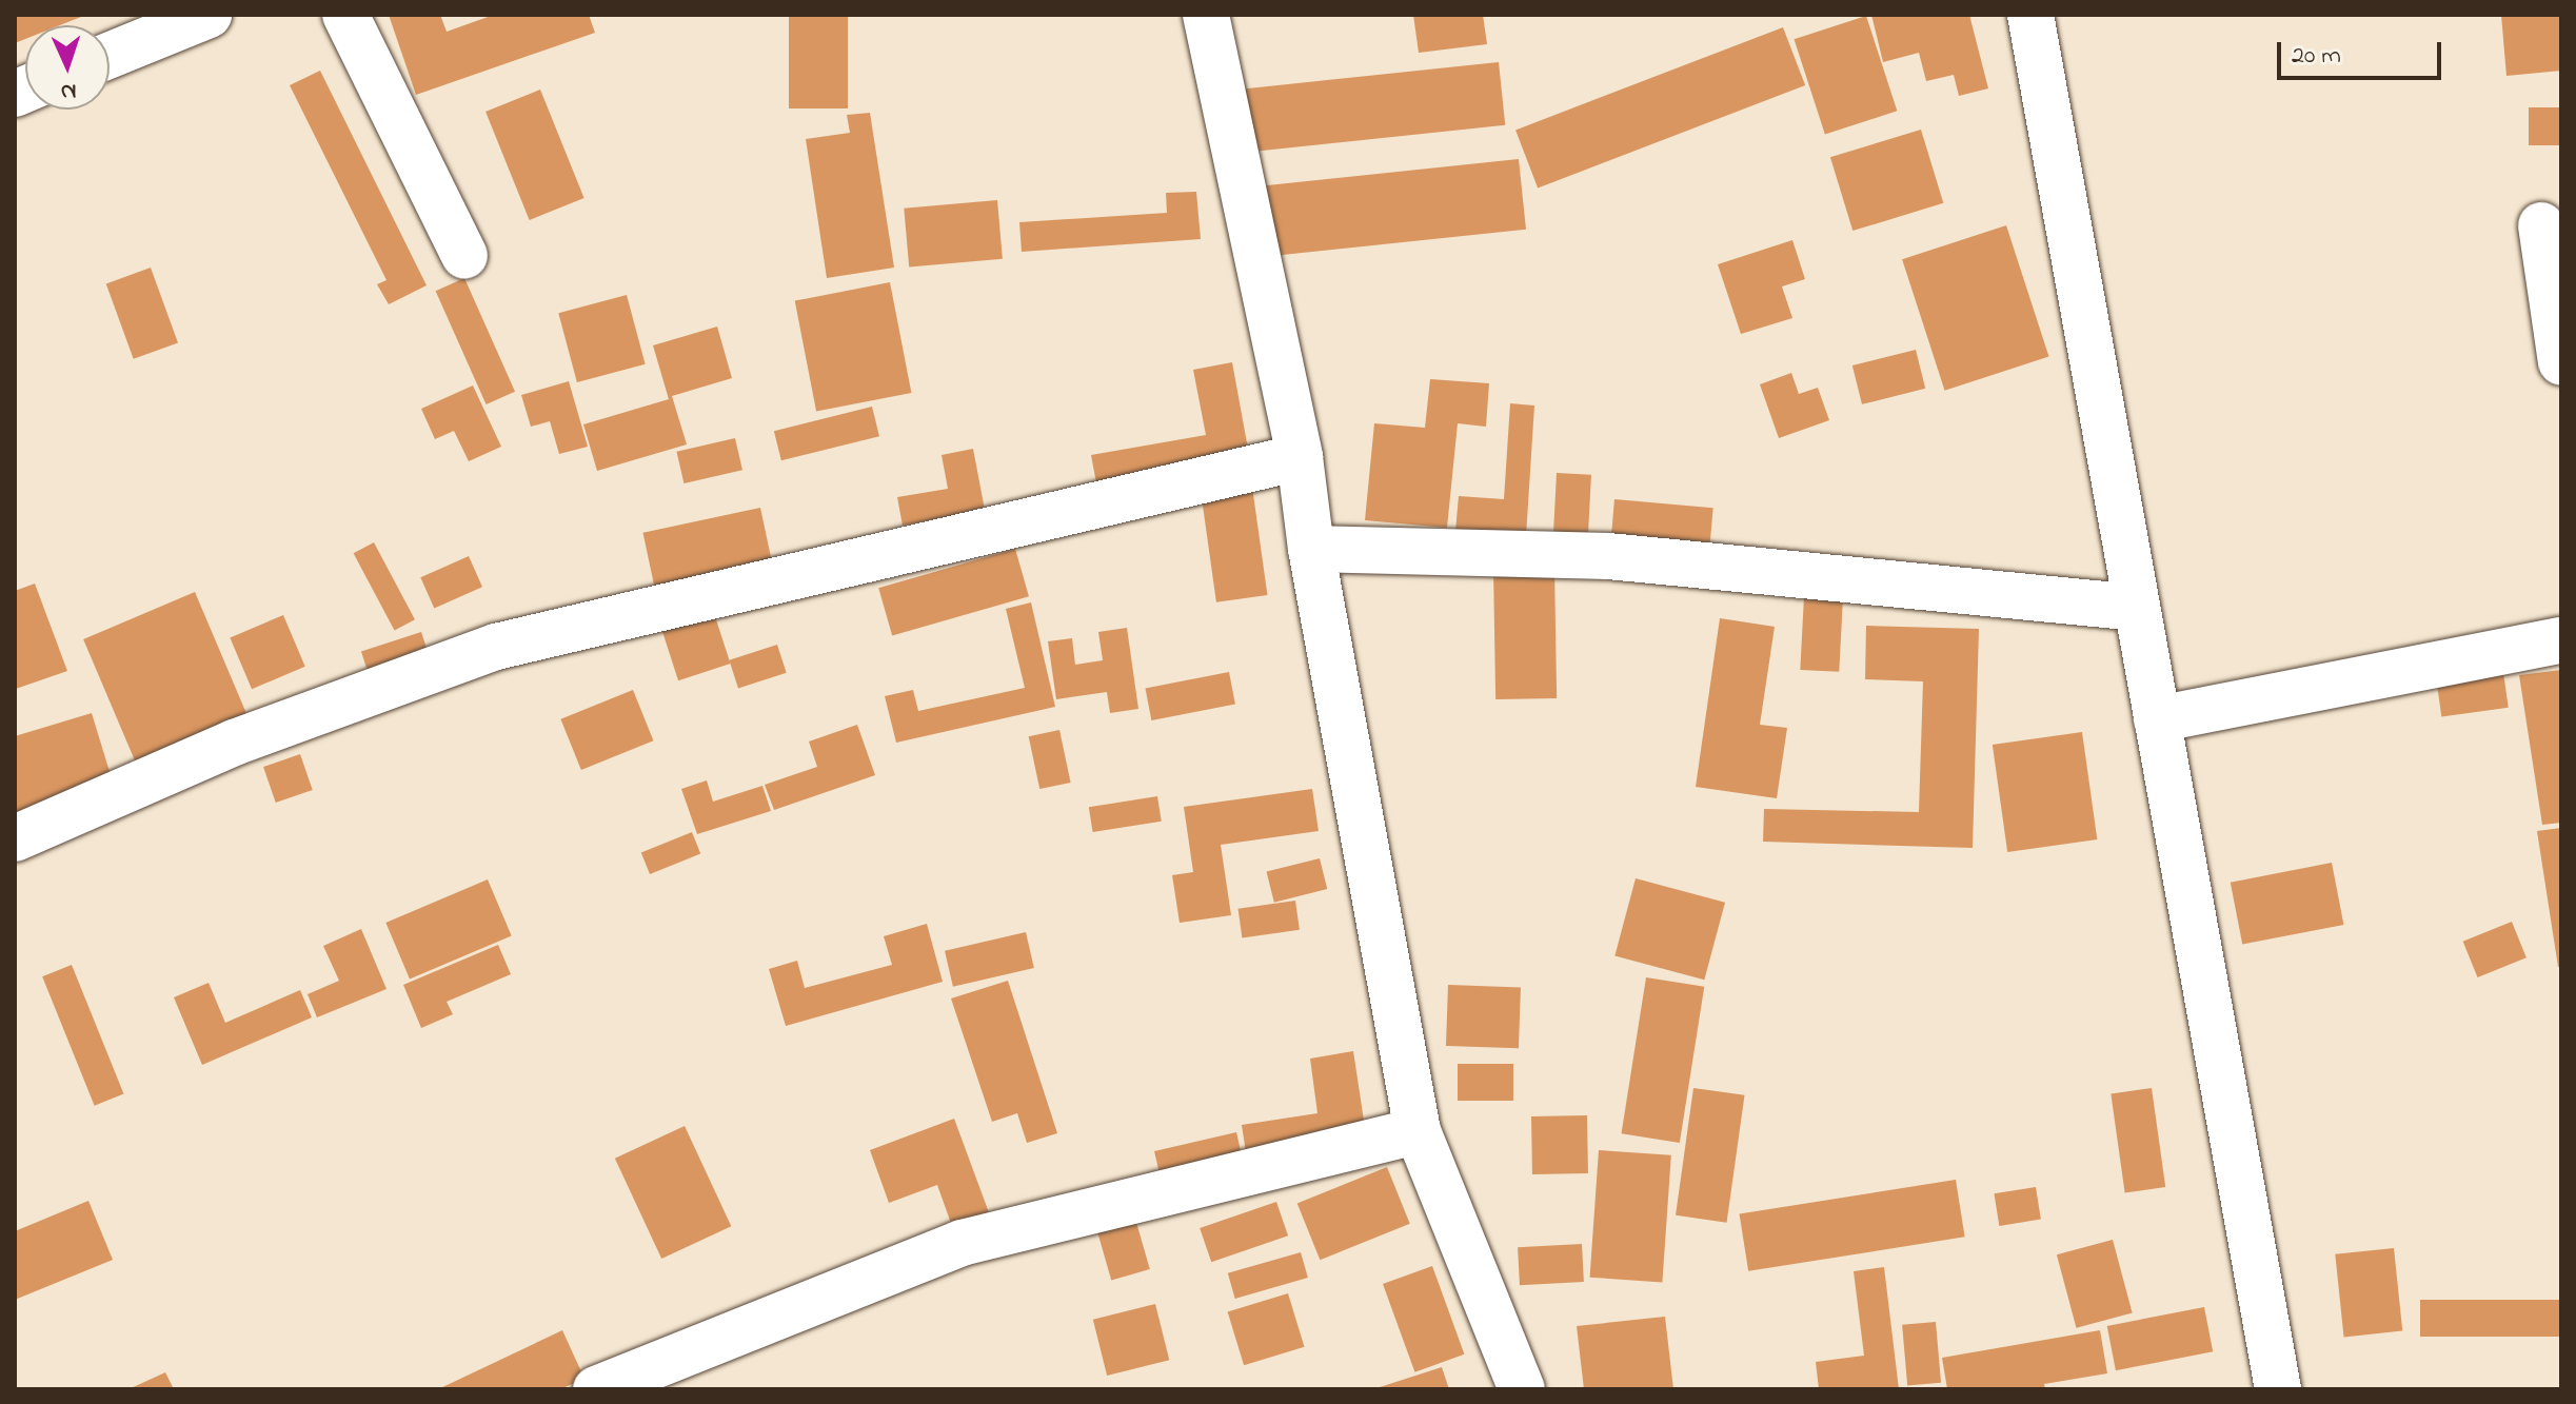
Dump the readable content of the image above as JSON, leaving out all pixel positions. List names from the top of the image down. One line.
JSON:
{"scale_bar":"20 m","north":"bottom"}
